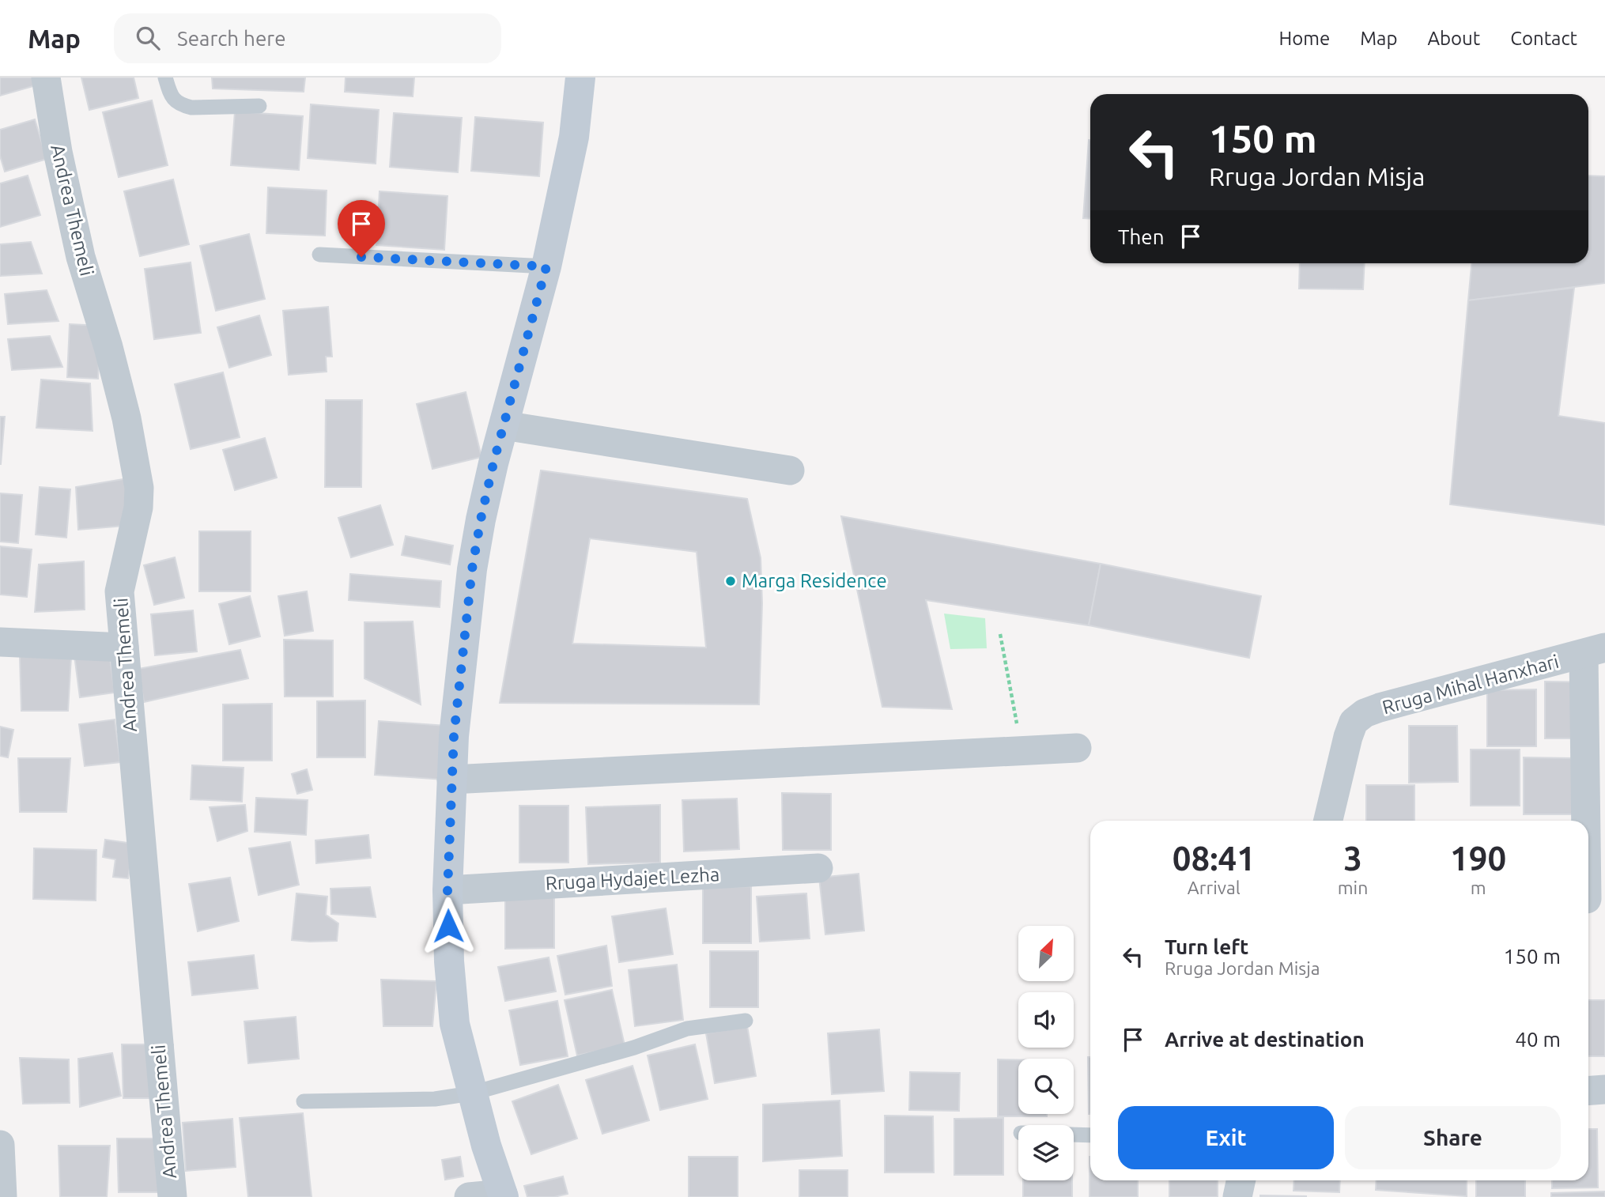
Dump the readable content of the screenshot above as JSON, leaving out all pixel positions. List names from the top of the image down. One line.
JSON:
{"streets":{"street":["Andrea Themeli","Rruga Mihal Hanxhari","Rruga Hydajet Lezha"]},"places":["Marga Residence"],"north":"top right","page":{"header":"Map","search":"Search here","nav":["Home","Map","About","Contact"],"turn":["150 m","Rruga Jordan Misja"],"then":"Then","eta":["08:41","Arrival","3","min","190","m"],"list":[{"name":"Turn left","note":"Rruga Jordan Misja","value":"150 m"},{"name":"Arrive at destination","value":"40 m"}],"buttons":["Exit","Share"]}}
